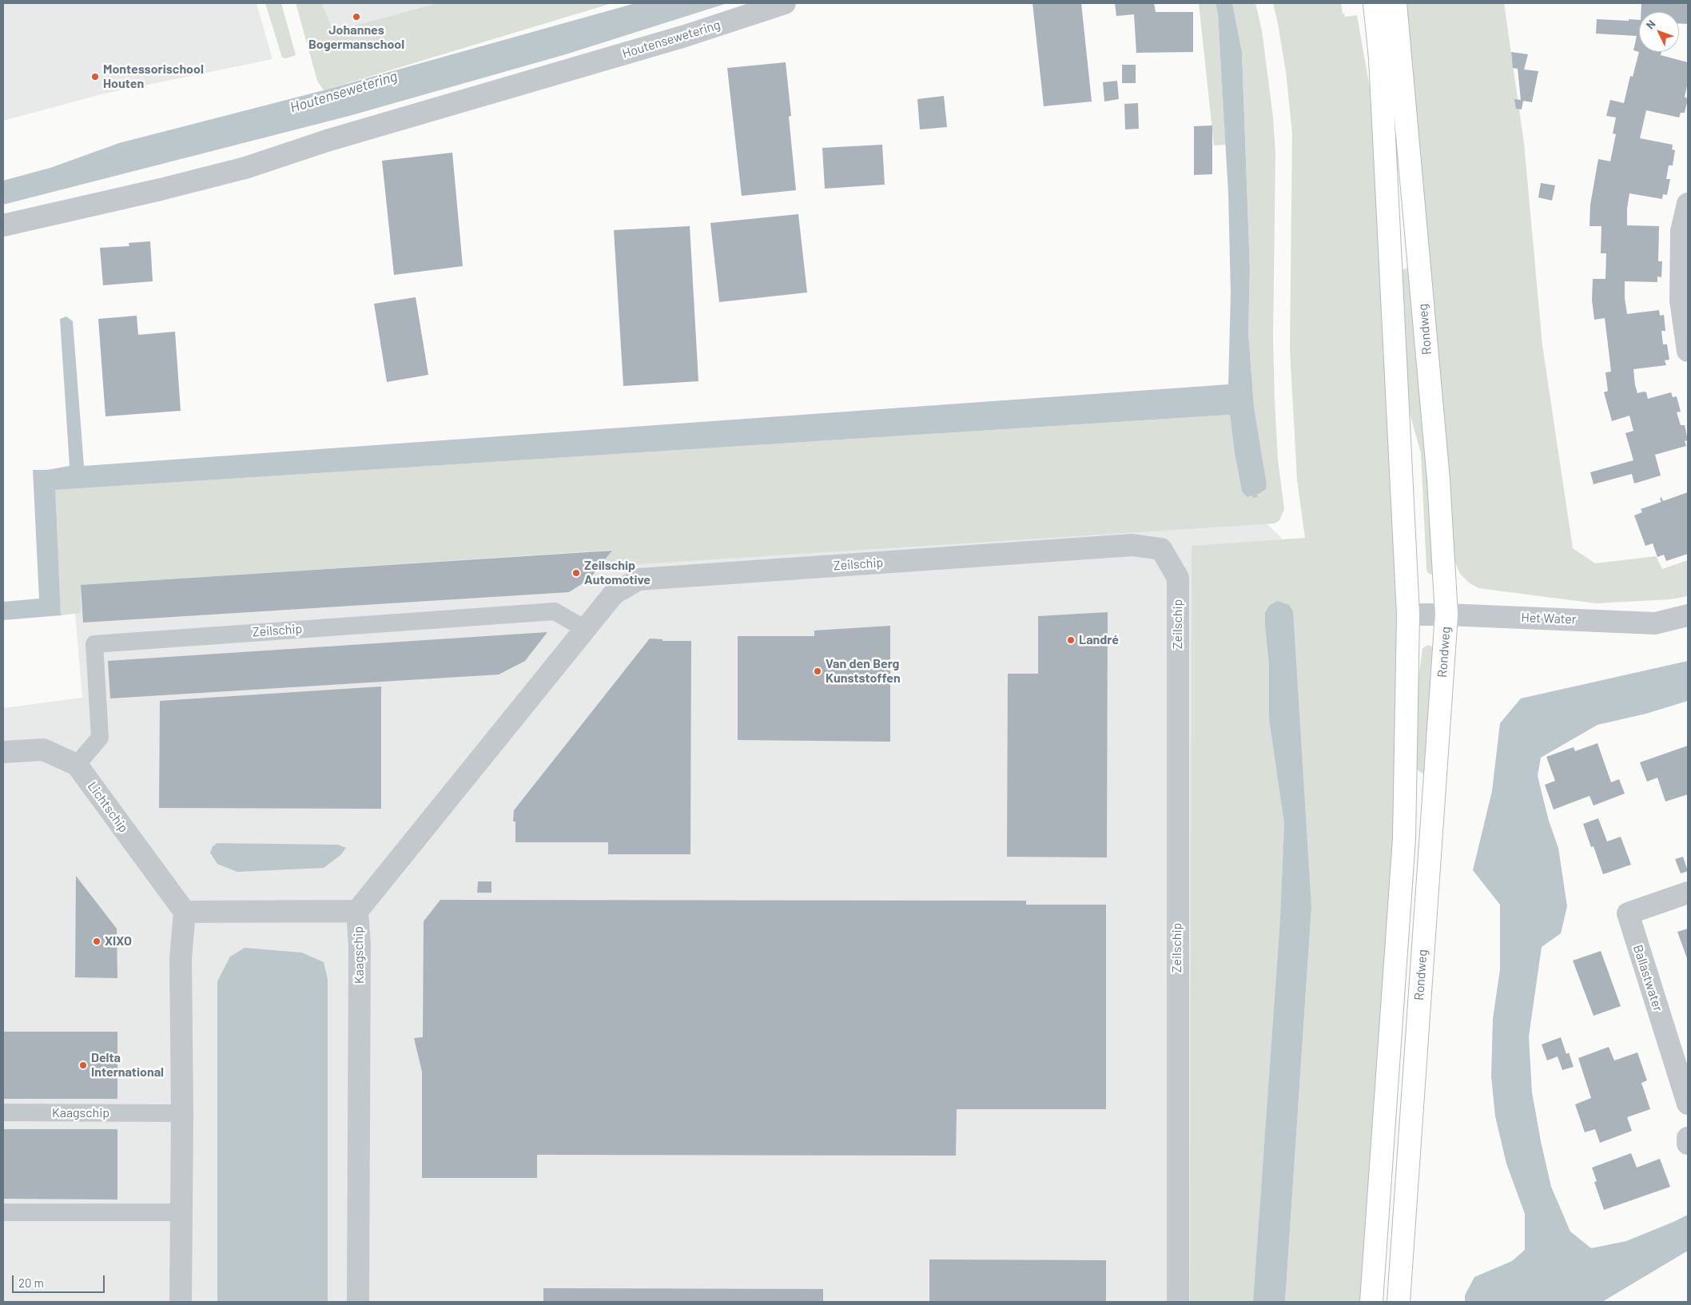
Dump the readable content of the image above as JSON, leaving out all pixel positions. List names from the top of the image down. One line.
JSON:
{"streets":{"main road":["Rondweg"],"street":["Houtensewetering","Zeilschip","Het Water","Lichtschip","Kaagschip","Ballastwater"]},"crossings":[["Rondweg","Het Water"],["Zeilschip","Lichtschip"],["Zeilschip","Kaagschip"],["Lichtschip","Kaagschip"]],"water":["Houtensewetering"],"places":["Johannes Bogermanschool","Montessorischool Houten","Zeilschip Automotive","Landré","Van den Berg Kunststoffen","XIXO","Delta International"],"scale_bar":"20 m","north":"top left"}
